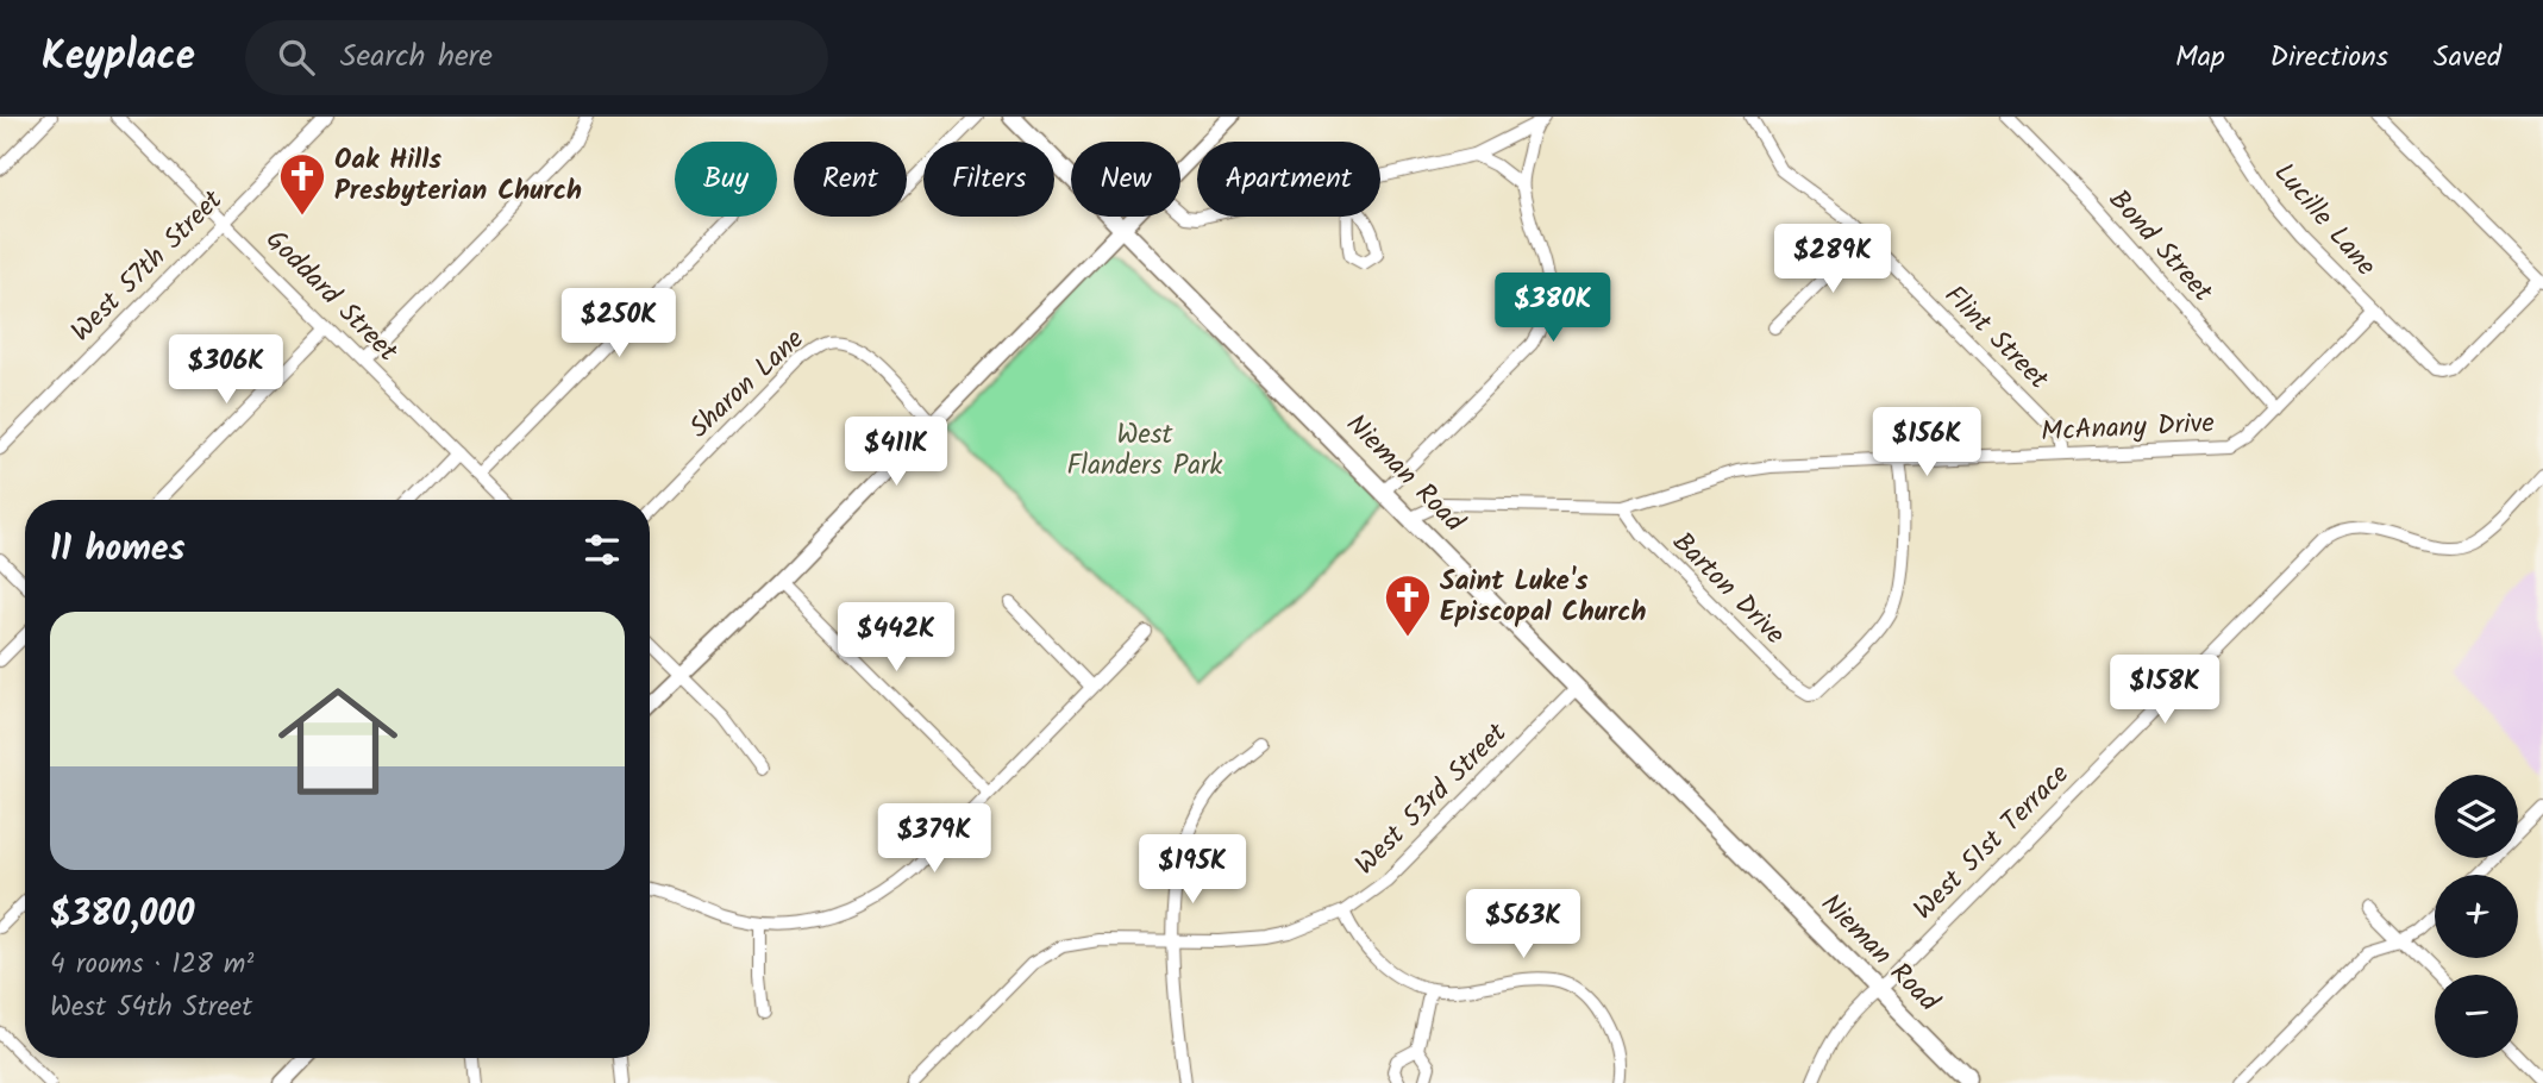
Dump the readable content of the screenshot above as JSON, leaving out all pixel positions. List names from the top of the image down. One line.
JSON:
{"streets":{"main road":["Nieman Road"],"street":["Lucille Lane","Bond Street","West 57th Street","Goddard Street","Flint Street","Sharon Lane","McAnany Drive","Barton Drive","West 53rd Street","West 51st Terrace"]},"crossings":[["Lucille Lane","McAnany Drive"],["Bond Street","McAnany Drive"],["West 57th Street","Goddard Street"],["Flint Street","McAnany Drive"],["McAnany Drive","Nieman Road"],["McAnany Drive","Barton Drive"],["Nieman Road","West 53rd Street"],["Nieman Road","West 51st Terrace"]],"parks":["West Flanders Park"],"places":{"church":["Oak Hills Presbyterian Church","Saint Luke's Episcopal Church"]},"page":{"header":"Keyplace","search":"Search here","nav":["Map","Directions","Saved"],"chip":["Buy","Rent","Filters","New","Apartment"],"price":["$289K","$380K","$250K","$306K","$156K","$411K","$442K","$158K","$379K","$195K","$563K"],"heading":"11 homes","list":[{"name":"$380,000","note":"4 rooms · 128 m² · West 54th Street"}],"map_buttons":["+","−"]}}
